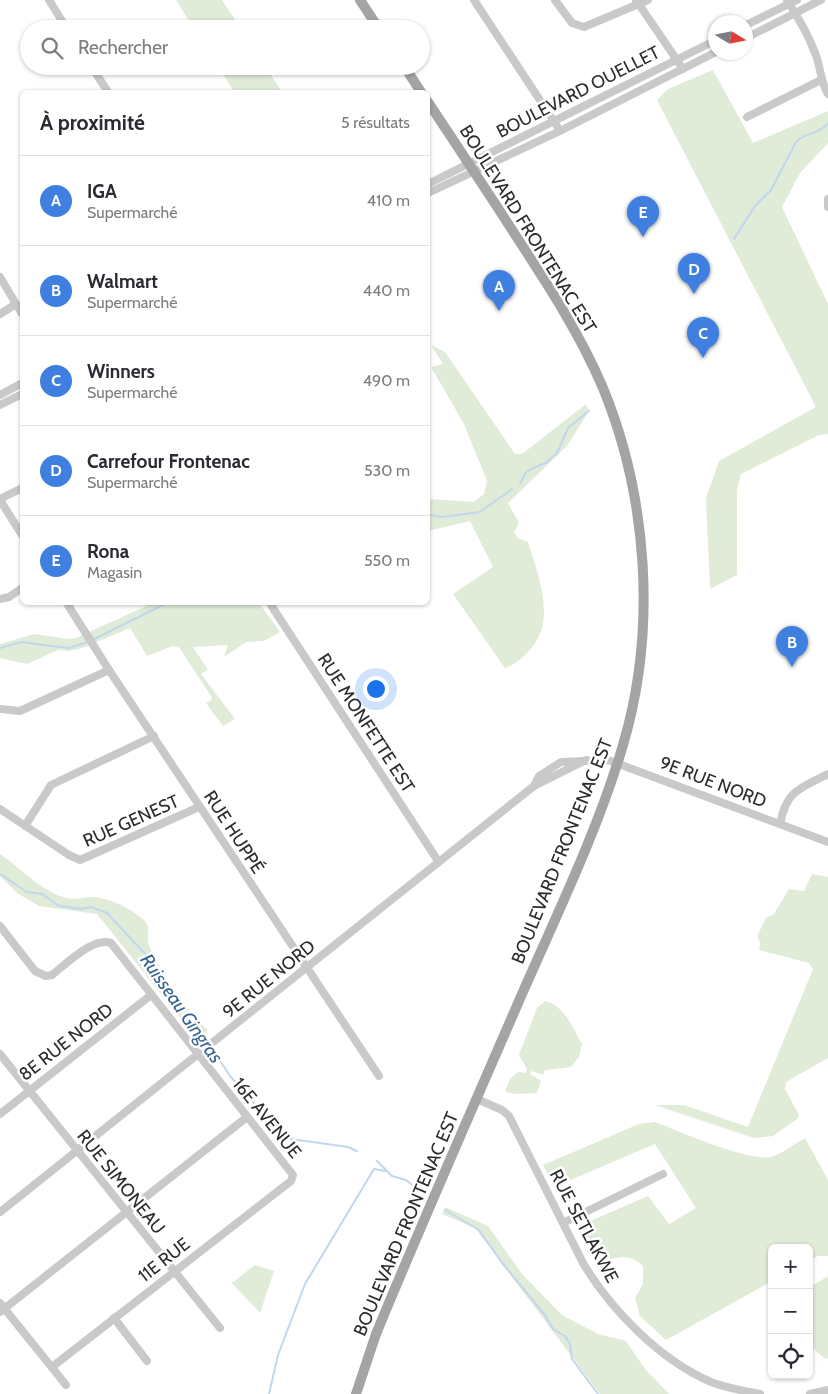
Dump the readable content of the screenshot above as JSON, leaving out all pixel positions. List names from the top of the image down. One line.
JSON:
{"streets":{"main road":["BOULEVARD FRONTENAC EST"],"street":["BOULEVARD OUELLET","RUE MONFETTE EST","9E RUE NORD","RUE GENEST","RUE HUPPÉ","8E RUE NORD","16E AVENUE","RUE SIMONEAU","RUE SETLAKWE","11E RUE"]},"crossings":[["BOULEVARD OUELLET","BOULEVARD FRONTENAC EST"],["BOULEVARD FRONTENAC EST","9E RUE NORD"],["BOULEVARD FRONTENAC EST","RUE SETLAKWE"],["RUE MONFETTE EST","9E RUE NORD"],["9E RUE NORD","RUE HUPPÉ"],["9E RUE NORD","16E AVENUE"],["9E RUE NORD","RUE SIMONEAU"],["RUE GENEST","RUE HUPPÉ"],["8E RUE NORD","16E AVENUE"],["8E RUE NORD","RUE SIMONEAU"],["16E AVENUE","11E RUE"],["RUE SIMONEAU","11E RUE"]],"water":["Ruisseau Gingras"],"north":"right","page":{"search":"Rechercher","heading":["À proximité","5 résultats"],"list":[{"mark":"A","name":"IGA","note":"Supermarché","value":"410 m"},{"mark":"B","name":"Walmart","note":"Supermarché","value":"440 m"},{"mark":"C","name":"Winners","note":"Supermarché","value":"490 m"},{"mark":"D","name":"Carrefour Frontenac","note":"Supermarché","value":"530 m"},{"mark":"E","name":"Rona","note":"Magasin","value":"550 m"}],"pins":["E","D","A","C","B"],"map_buttons":["+","−"]}}
